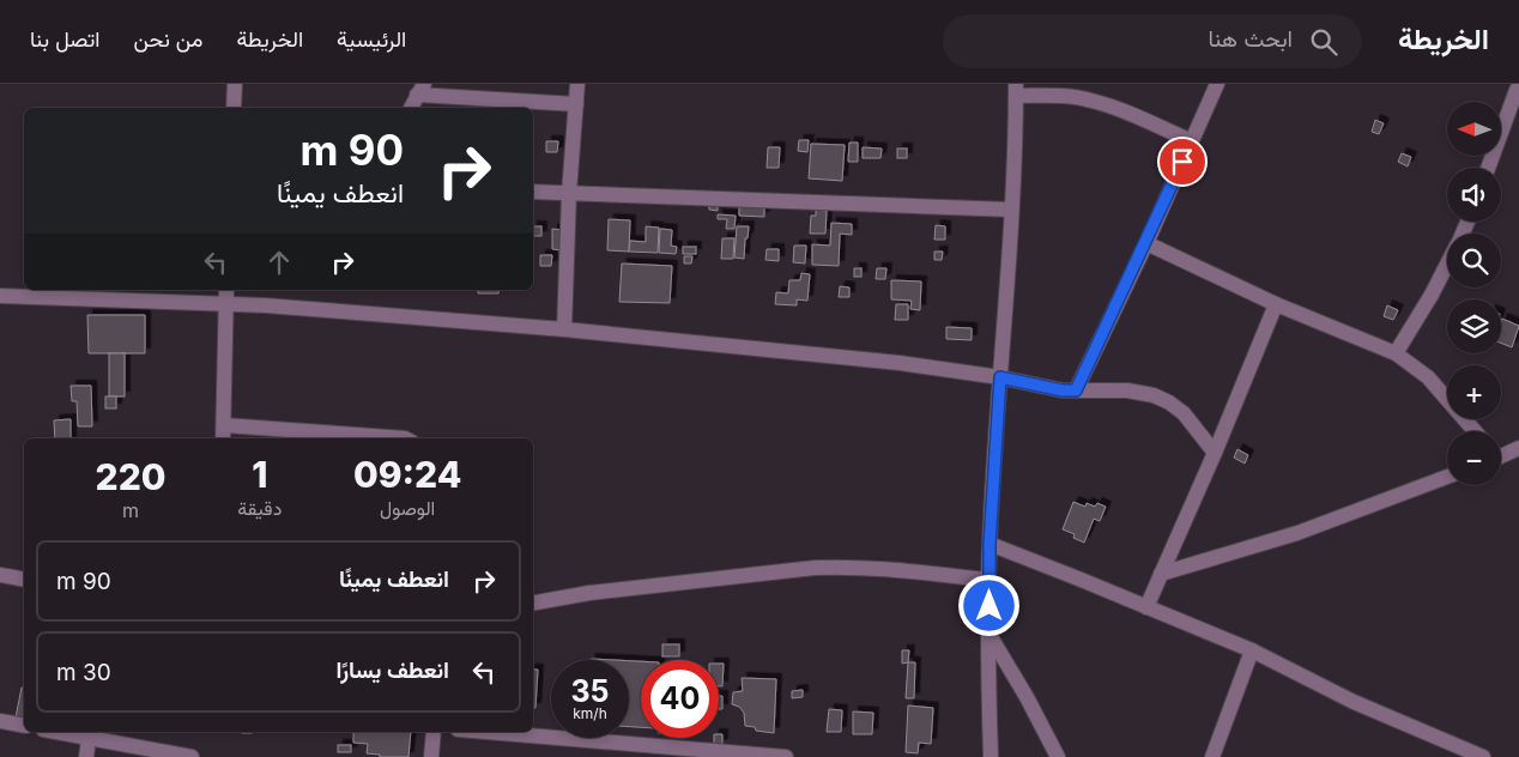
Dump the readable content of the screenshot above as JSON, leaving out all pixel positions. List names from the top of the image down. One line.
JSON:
{"north":"left","page":{"header":"الخريطة","search":"ابحث هنا","nav":["الرئيسية","الخريطة","من نحن","اتصل بنا"],"map_buttons":["+","−"],"turn":["90 m","انعطف يمينًا"],"eta":["09:24","الوصول","1","دقيقة","220","m"],"list":[{"name":"انعطف يمينًا","value":"90 m"},{"name":"انعطف يسارًا","value":"30 m"}],"speed":"35 km/h","limit":"40"}}
